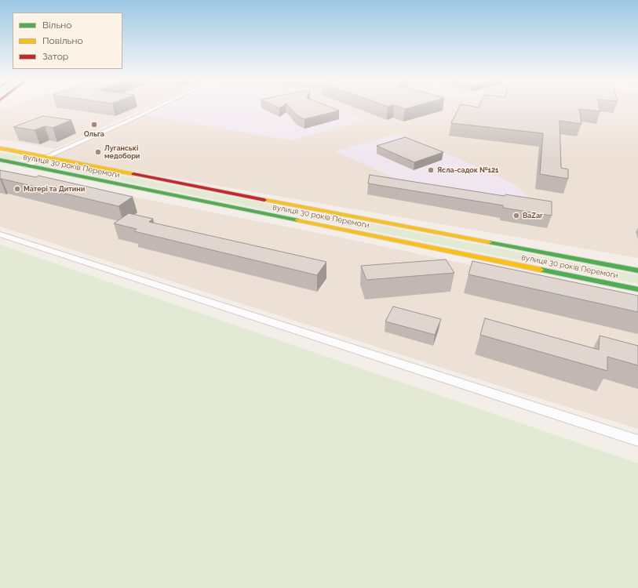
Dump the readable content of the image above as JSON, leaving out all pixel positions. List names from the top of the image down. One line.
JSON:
{"streets":{"street":["вулиця 30 років Перемоги"]},"places":["Ольга","Луганські медобори","Ясла-садок №121","Матері та Дитини","BaZar"],"legend":["Вільно","Повільно","Затор"]}
